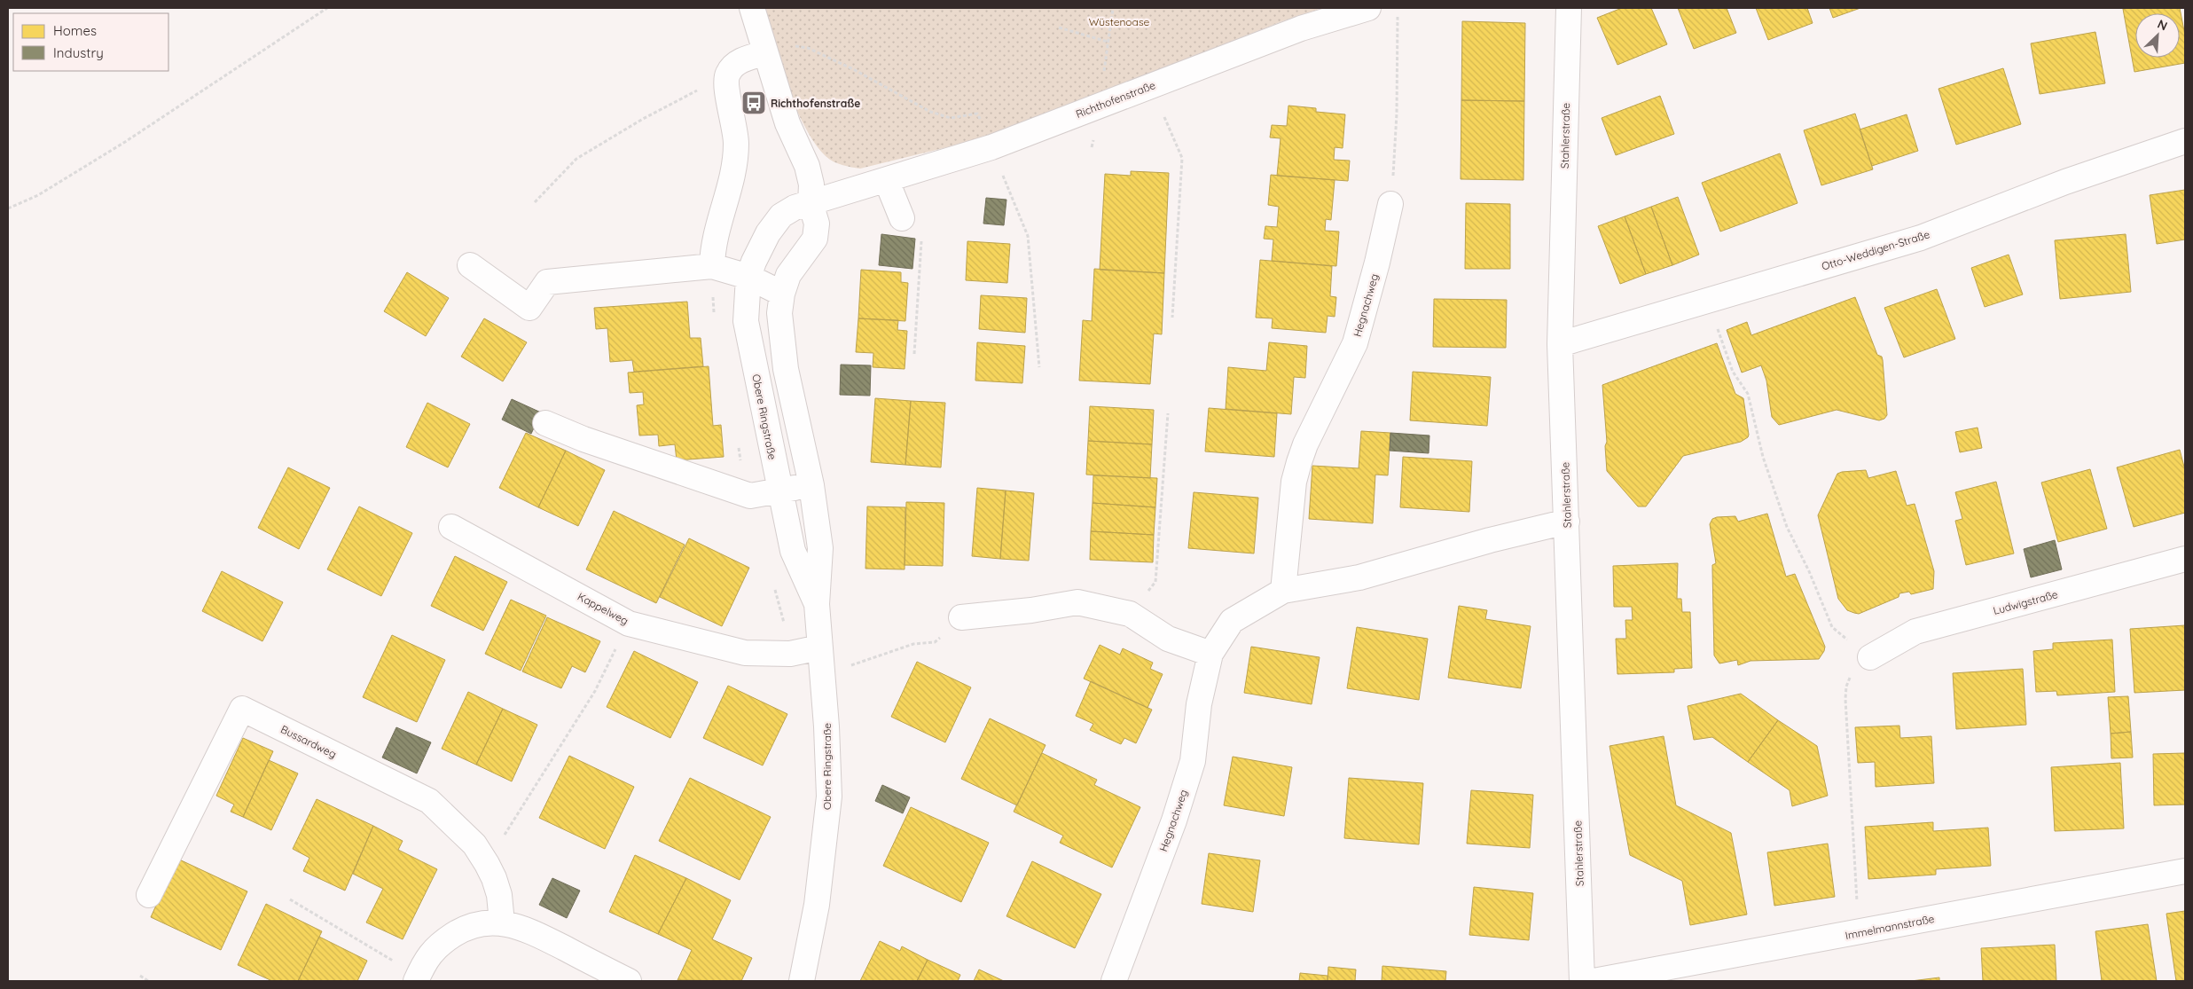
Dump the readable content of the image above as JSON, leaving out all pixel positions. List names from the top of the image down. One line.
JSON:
{"streets":{"street":["Richthofenstraße","Stahlerstraße","Otto-Weddigen-Straße","Hegnachweg","Obere Ringstraße","Ludwigstraße","Kappelweg","Bussardweg","Immelmannstraße"]},"crossings":[["Richthofenstraße","Obere Ringstraße"],["Stahlerstraße","Otto-Weddigen-Straße"],["Stahlerstraße","Hegnachweg"],["Obere Ringstraße","Kappelweg"]],"parks":["Wüstenoase"],"places":{"bus stop":["Richthofenstraße"]},"legend":["Homes","Industry"],"north":"top right"}
